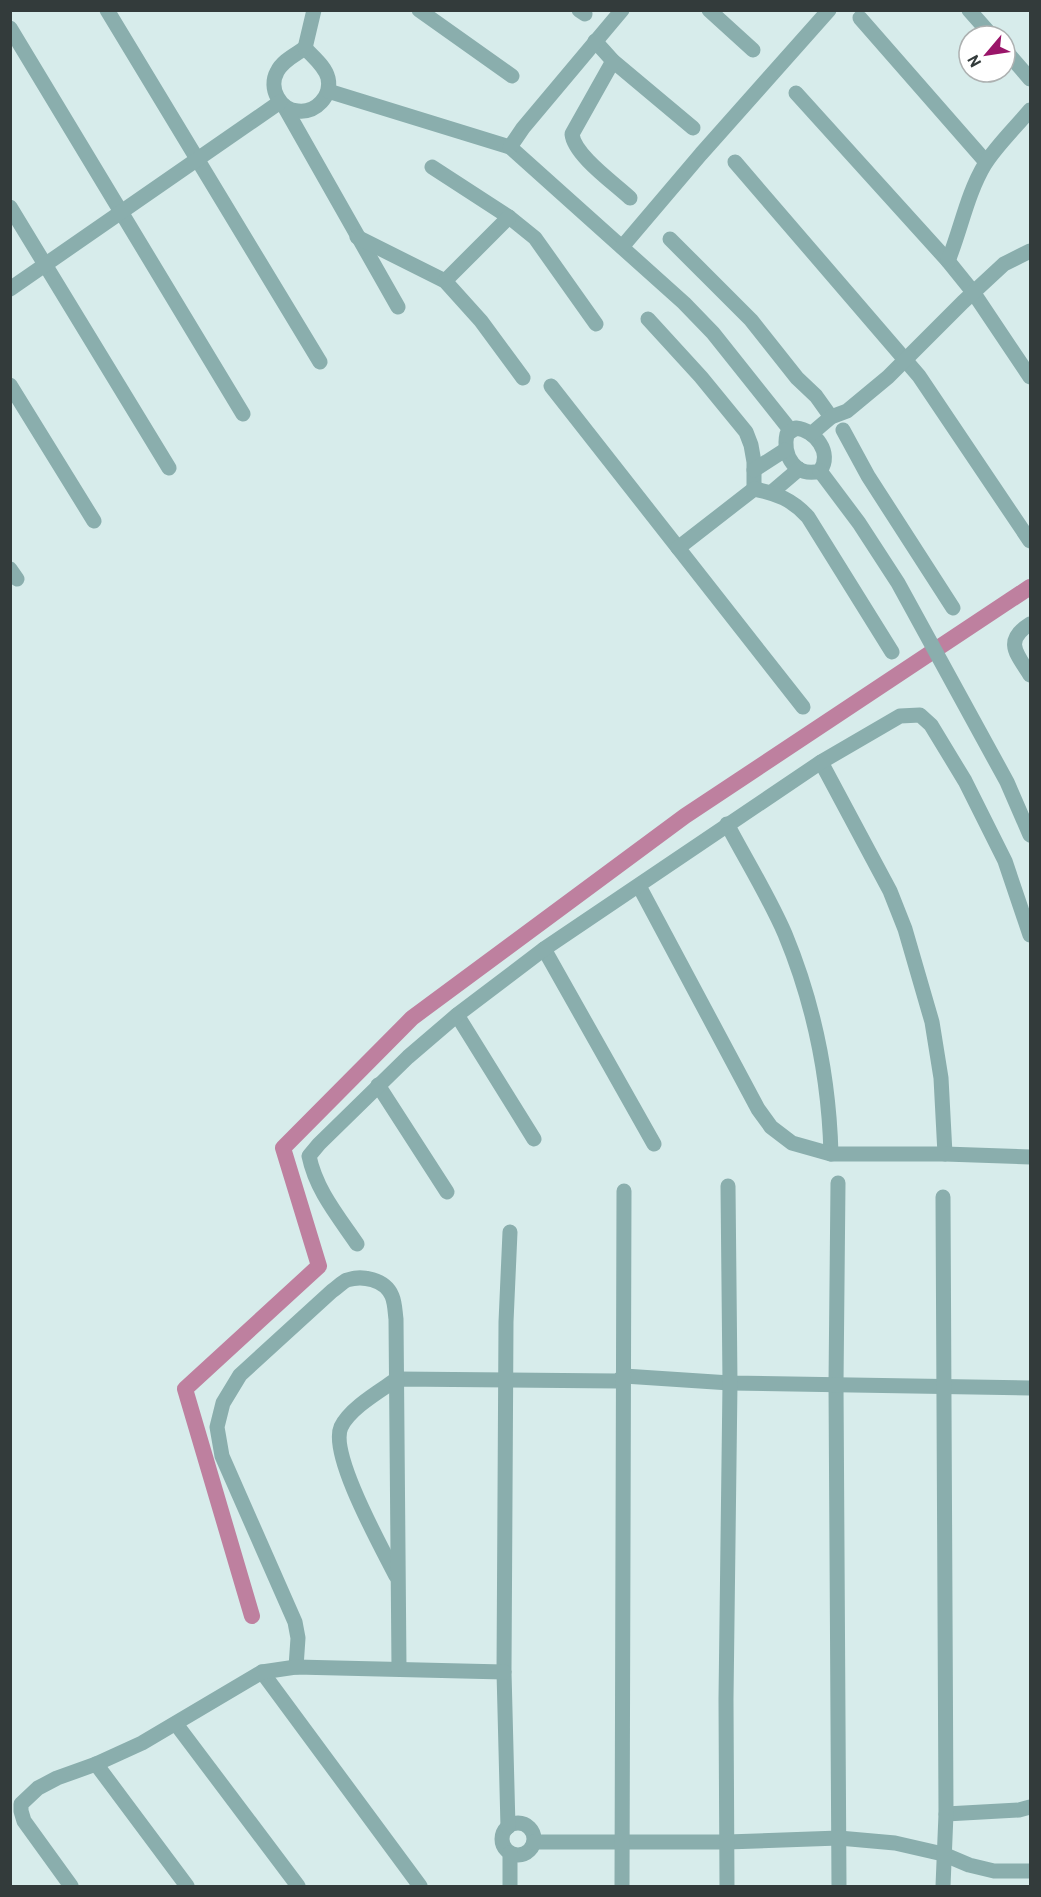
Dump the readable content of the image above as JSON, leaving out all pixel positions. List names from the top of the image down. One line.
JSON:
{"north":"bottom left"}
